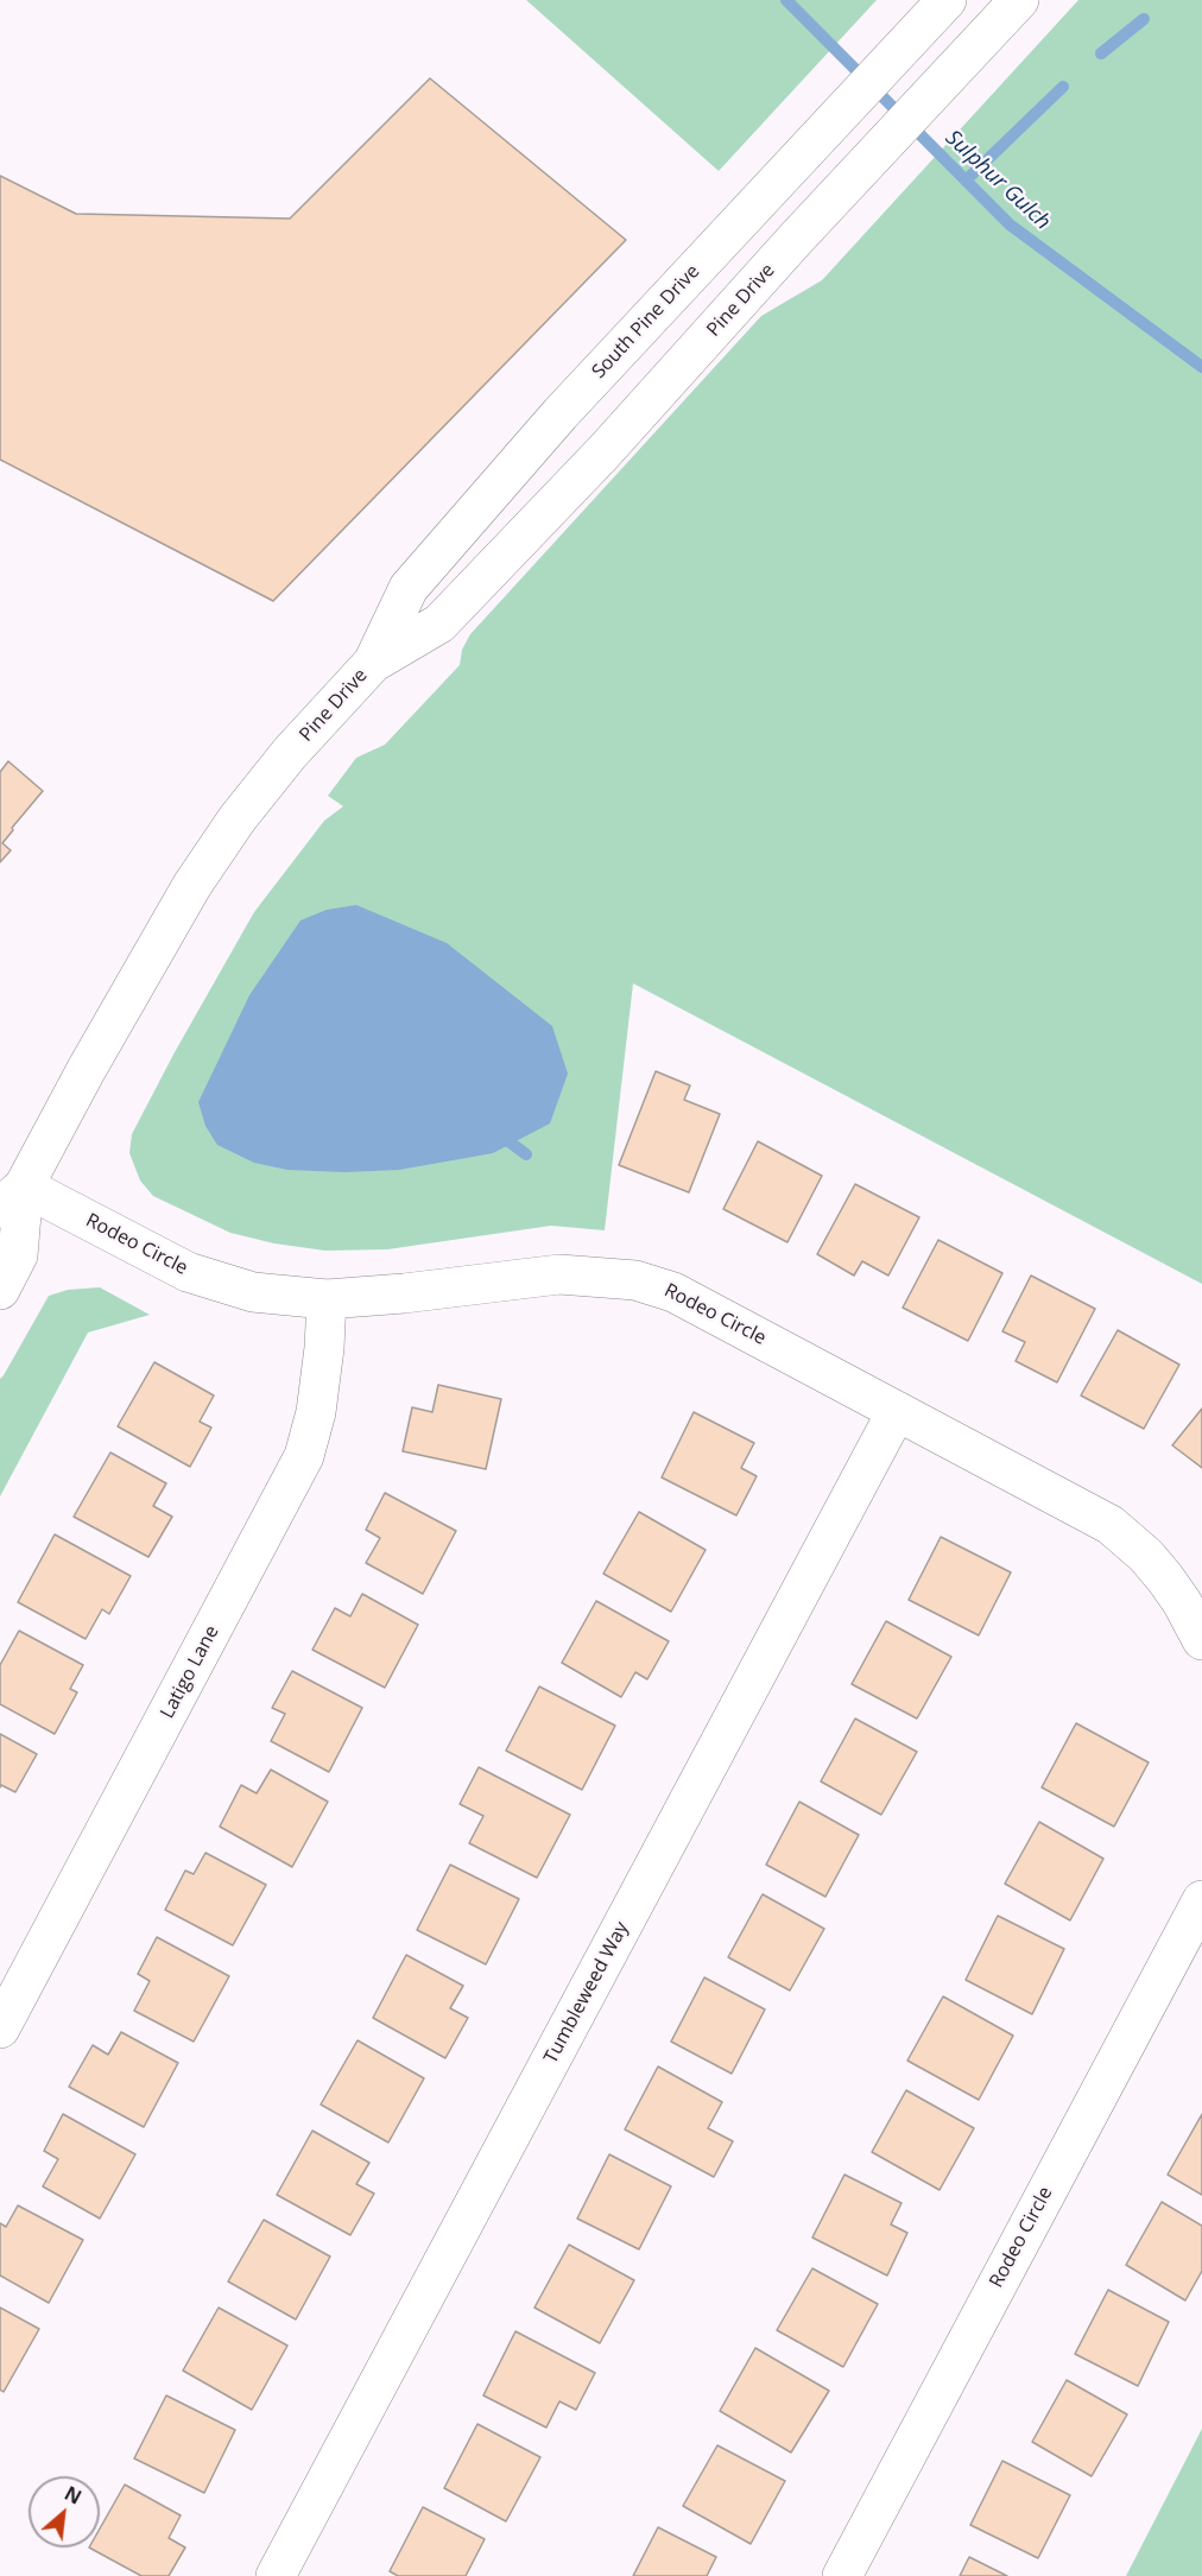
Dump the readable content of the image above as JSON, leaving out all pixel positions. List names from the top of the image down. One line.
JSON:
{"streets":{"street":["Pine Drive","South Pine Drive","Rodeo Circle","Latigo Lane","Tumbleweed Way"]},"crossings":[["Pine Drive","South Pine Drive"],["Pine Drive","Rodeo Circle"],["Rodeo Circle","Latigo Lane"],["Rodeo Circle","Tumbleweed Way"]],"water":["Sulphur Gulch"],"north":"top right"}
